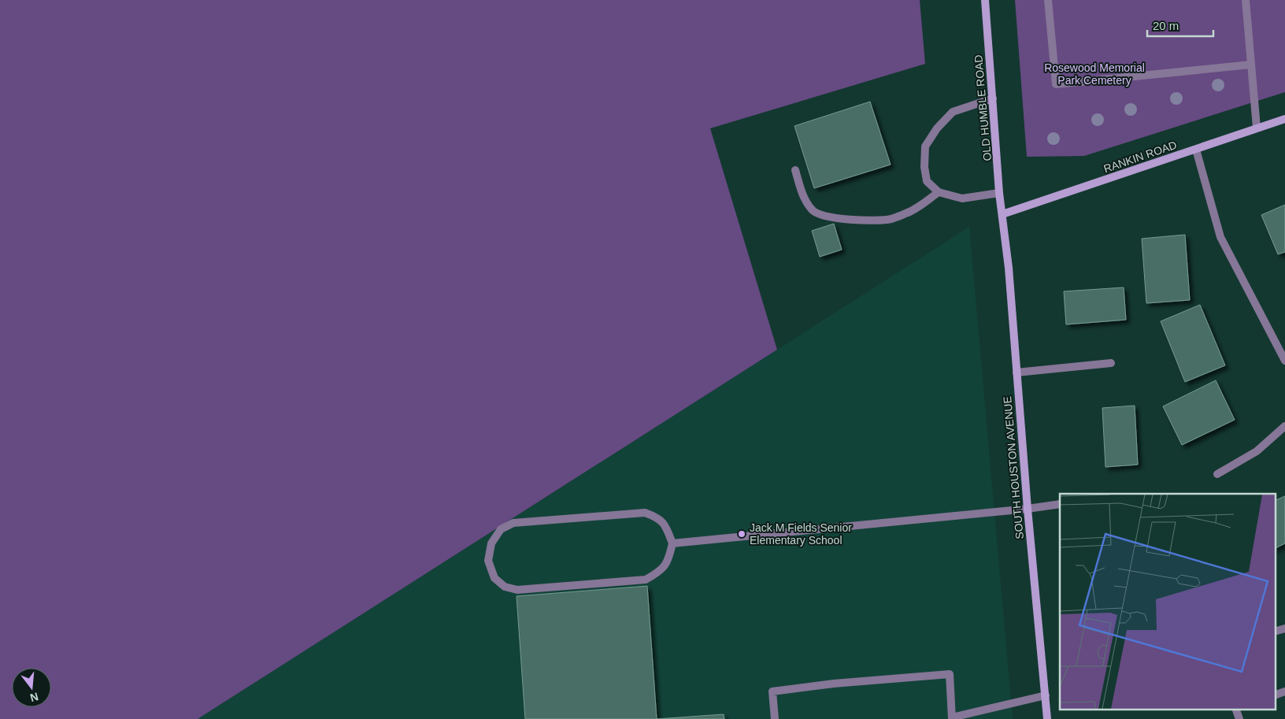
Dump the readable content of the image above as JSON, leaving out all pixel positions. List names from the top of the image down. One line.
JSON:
{"streets":{"main road":["OLD HUMBLE ROAD","RANKIN ROAD","SOUTH HOUSTON AVENUE"]},"crossings":[["OLD HUMBLE ROAD","RANKIN ROAD"],["OLD HUMBLE ROAD","SOUTH HOUSTON AVENUE"],["RANKIN ROAD","SOUTH HOUSTON AVENUE"]],"parks":["Rosewood Memorial Park Cemetery"],"places":["Jack M Fields Senior Elementary School"],"scale_bar":"20 m","north":"bottom"}
